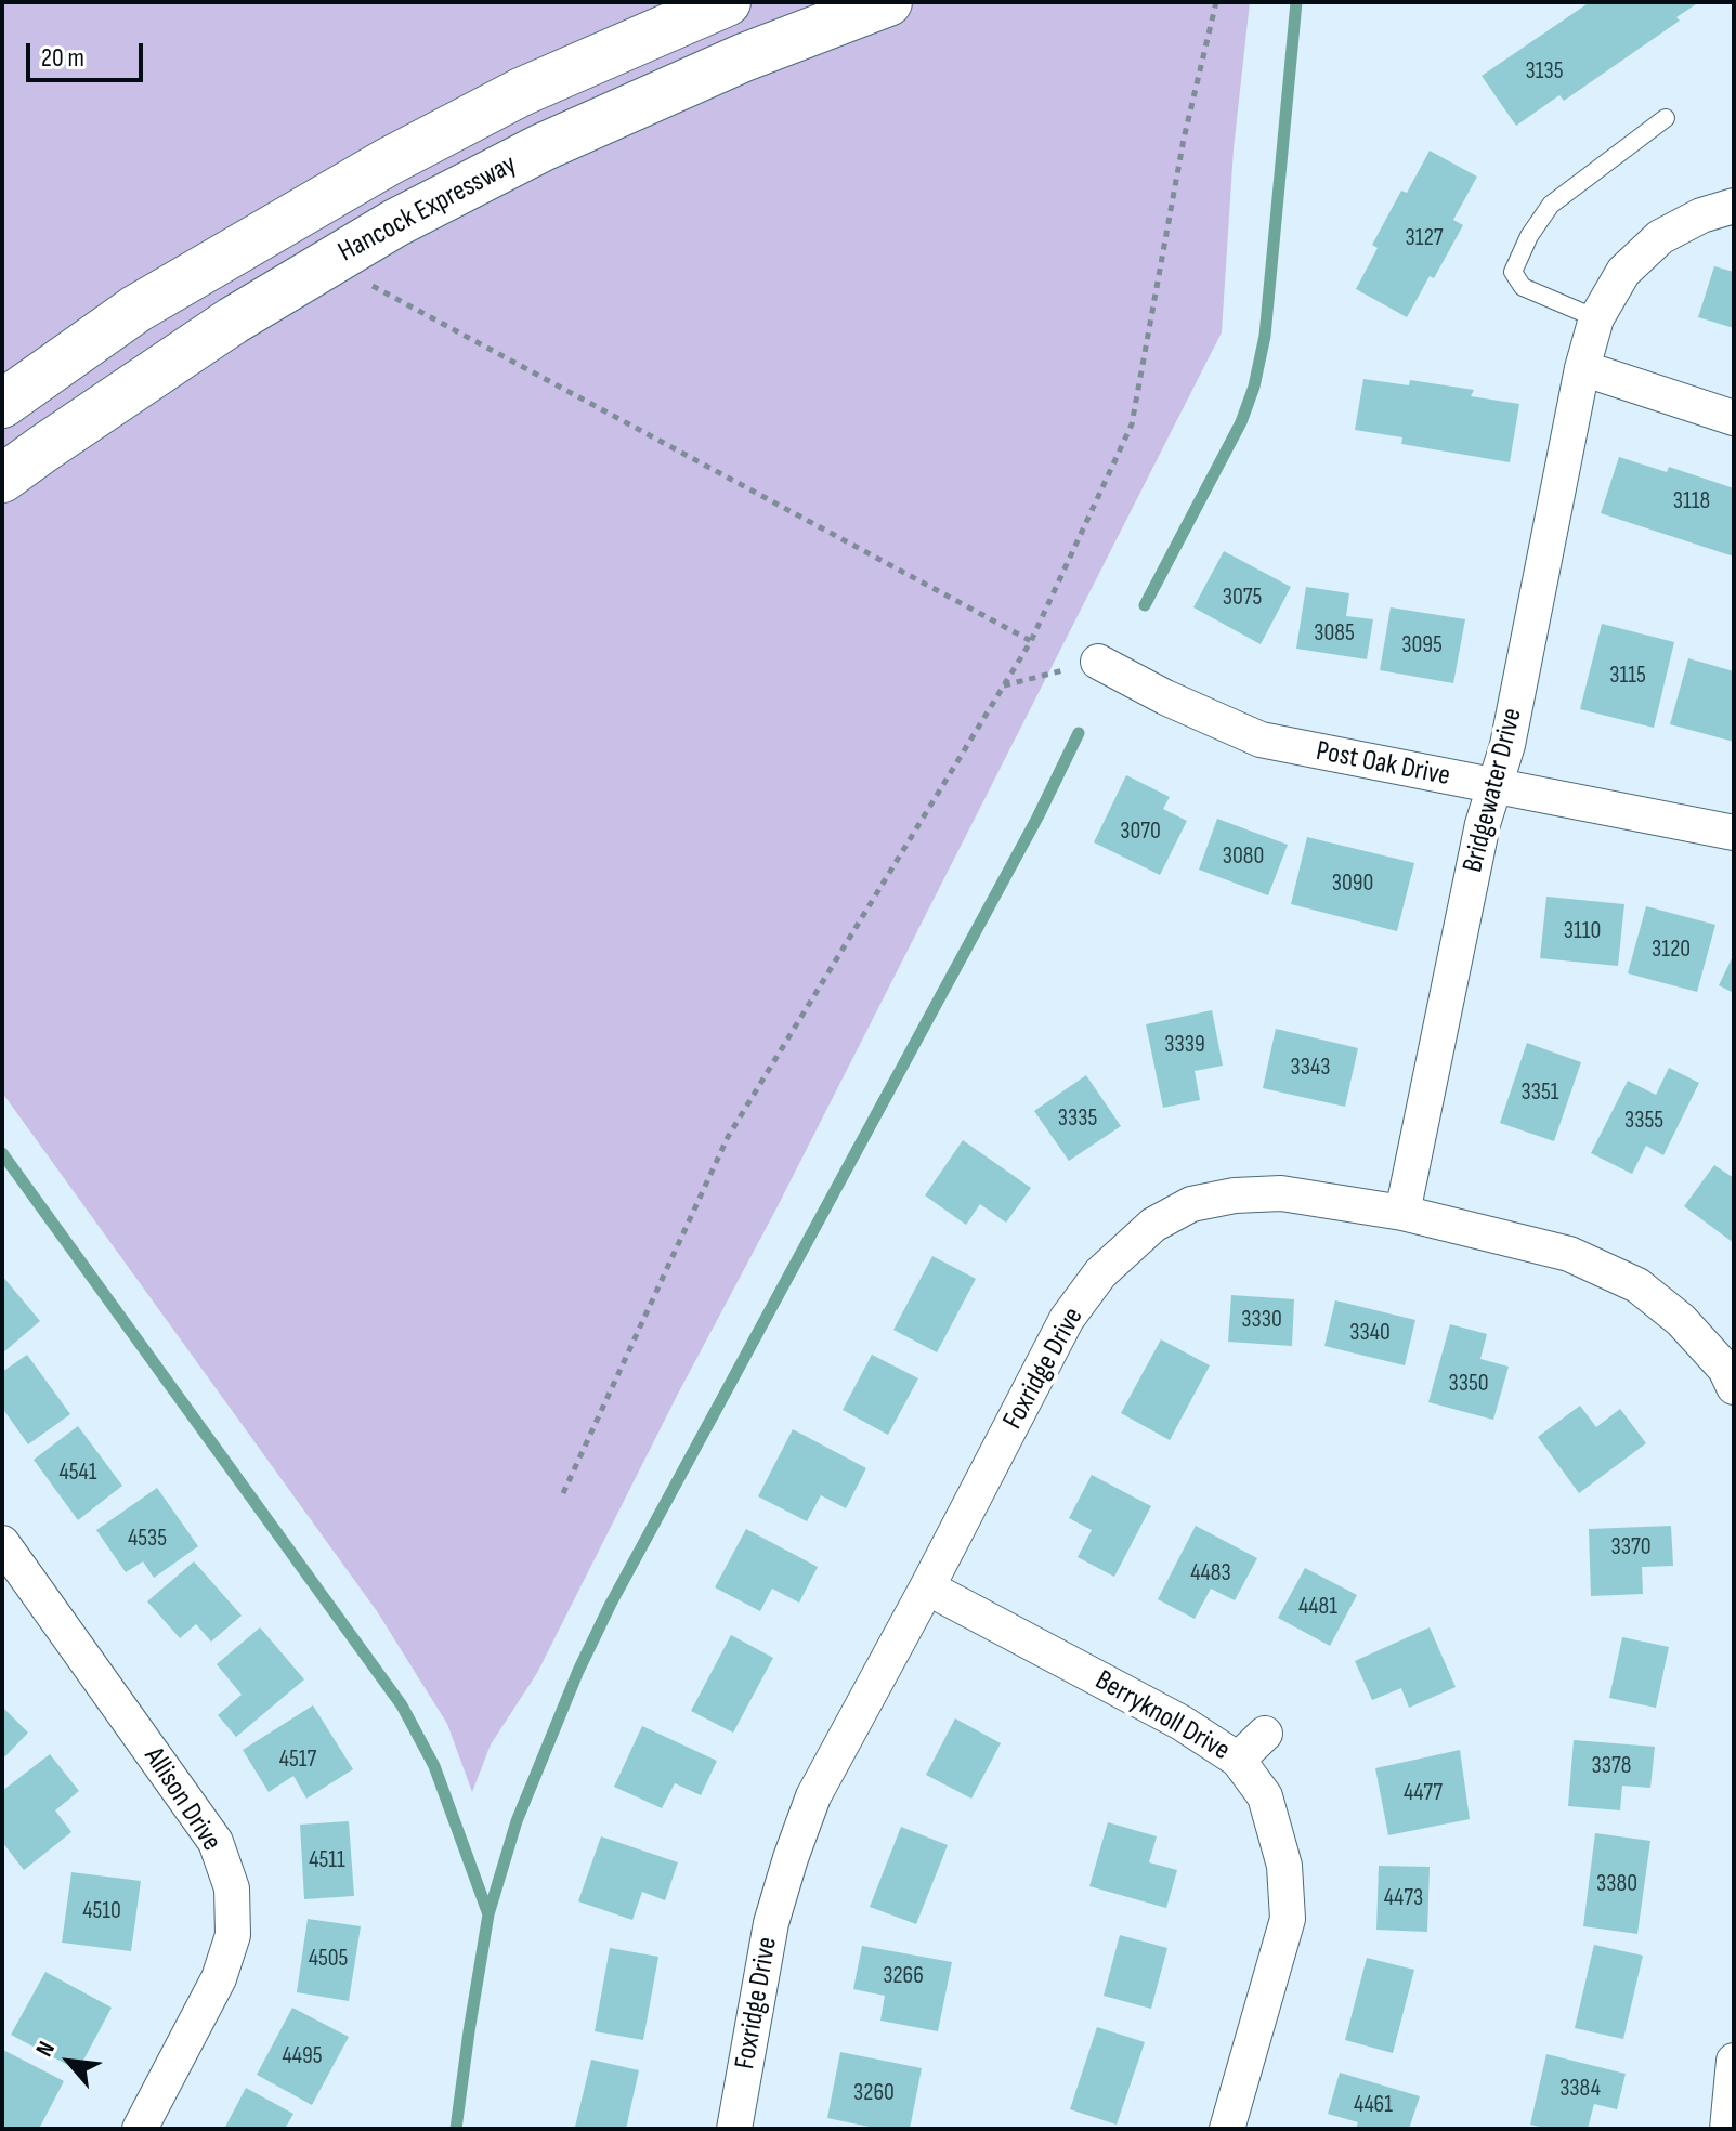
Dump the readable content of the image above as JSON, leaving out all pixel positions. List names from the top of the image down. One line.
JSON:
{"streets":{"main road":["Hancock Expressway"],"street":["Post Oak Drive","Bridgewater Drive","Foxridge Drive","Berryknoll Drive","Allison Drive"]},"crossings":[["Post Oak Drive","Bridgewater Drive"],["Bridgewater Drive","Foxridge Drive"],["Foxridge Drive","Berryknoll Drive"]],"house_numbers":["3135","3127","3118","3075","3085","3095","3115","3070","3080","3090","3110","3120","3339","3343","3351","3335","3355","3330","3340","3350","4541","4535","3370","4483","4481","4517","3378","4477","4511","3380","4473","4510","4505","3266","4495","3384","3260","4461"],"scale_bar":"20 m","north":"top left"}
